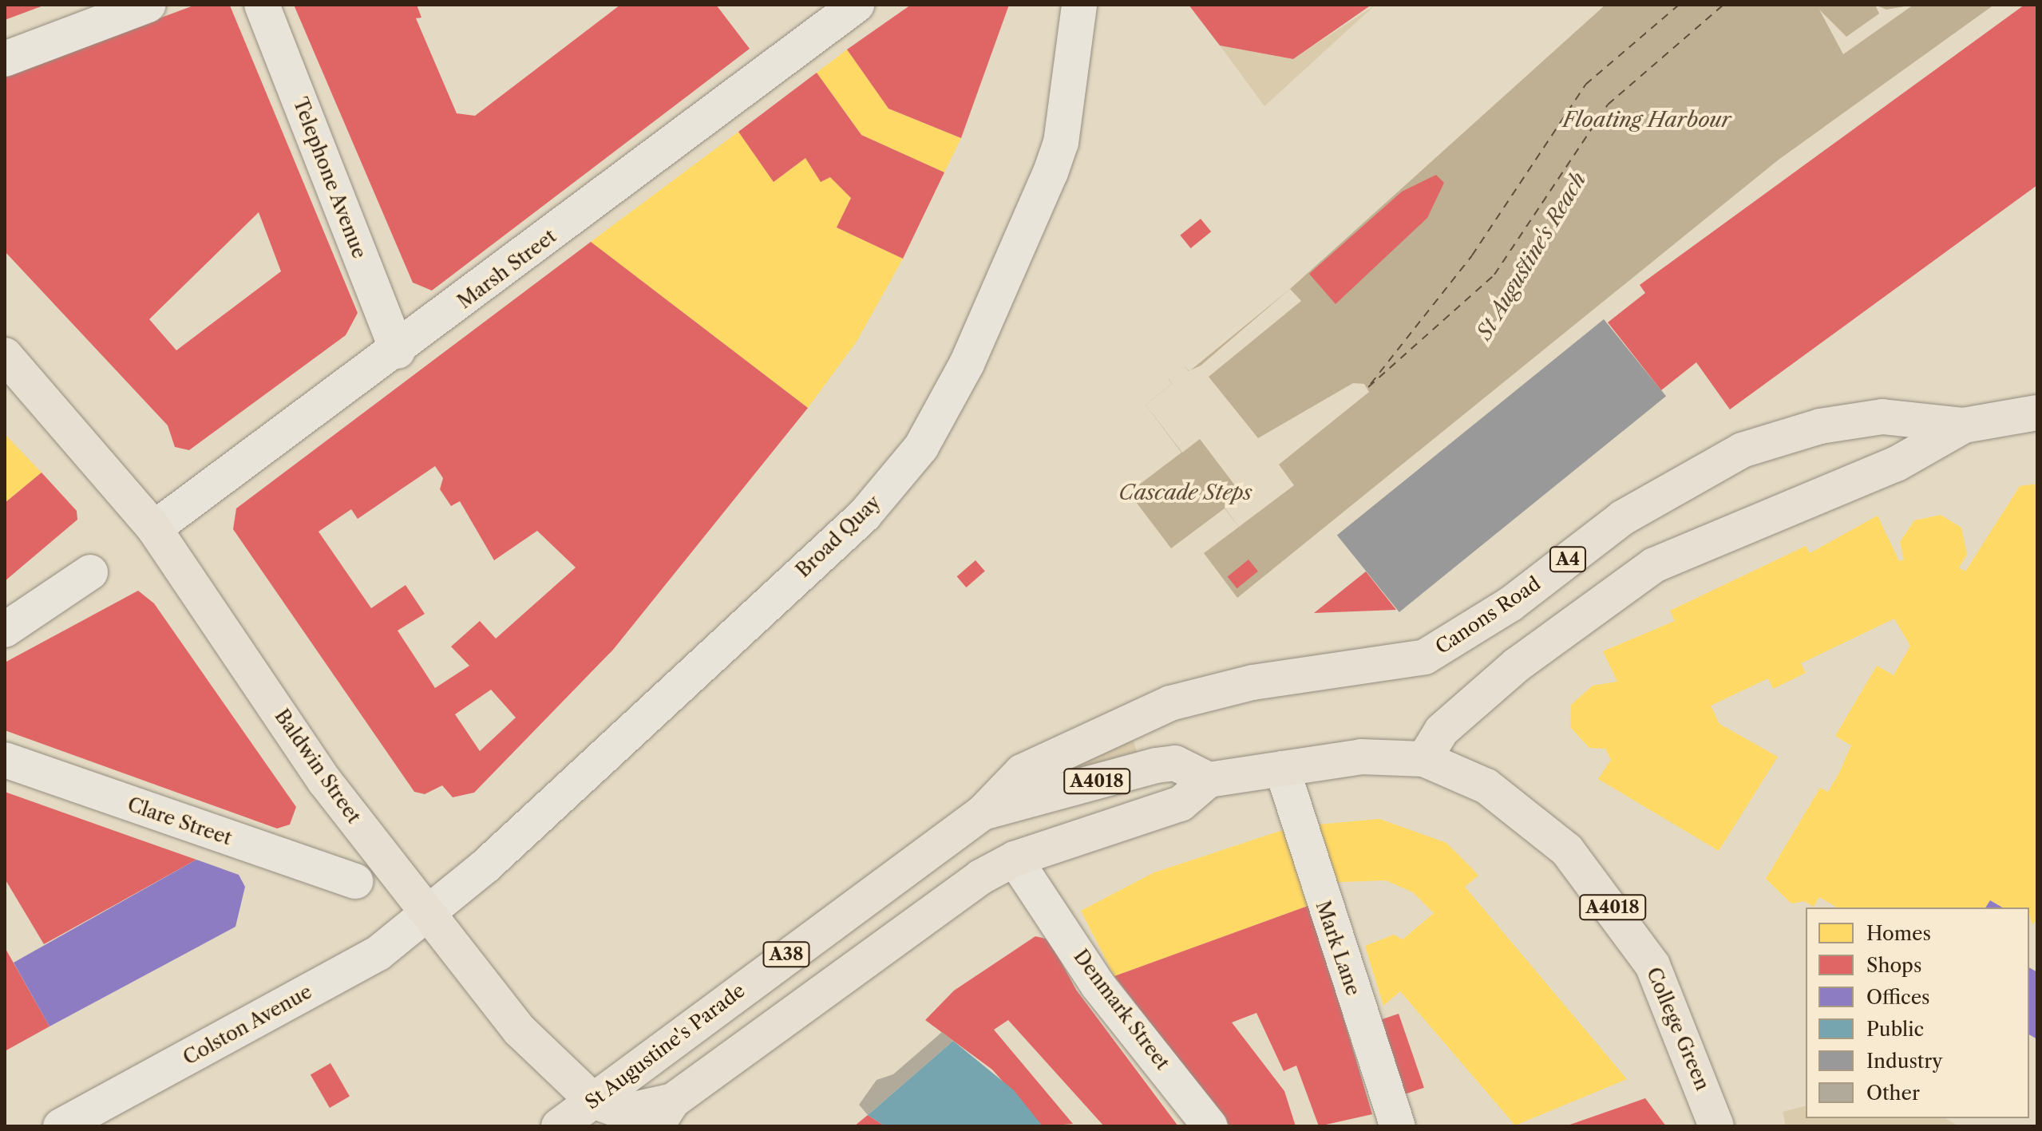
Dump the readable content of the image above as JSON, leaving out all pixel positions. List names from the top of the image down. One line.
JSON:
{"streets":{"main road":["A4","Canons Road","Baldwin Street","A4018","A38","College Green","St Augustine's Parade"],"street":["Telephone Avenue","Marsh Street","Broad Quay","Clare Street","Mark Lane","Denmark Street","Colston Avenue"]},"crossings":[["Telephone Avenue","Marsh Street"],["Marsh Street","Baldwin Street"],["Broad Quay","Baldwin Street"],["Broad Quay","Colston Avenue"],["A4","Canons Road"],["A4","College Green"],["Canons Road","St Augustine's Parade"],["Baldwin Street","A38"],["Baldwin Street","Colston Avenue"],["Baldwin Street","St Augustine's Parade"],["A4018","Mark Lane"],["A4018","A38"],["A4018","Denmark Street"],["A4018","College Green"],["A4018","St Augustine's Parade"],["Mark Lane","College Green"]],"water":["Floating Harbour","St Augustine's Reach","Cascade Steps"],"legend":["Homes","Shops","Offices","Public","Industry","Other"]}
